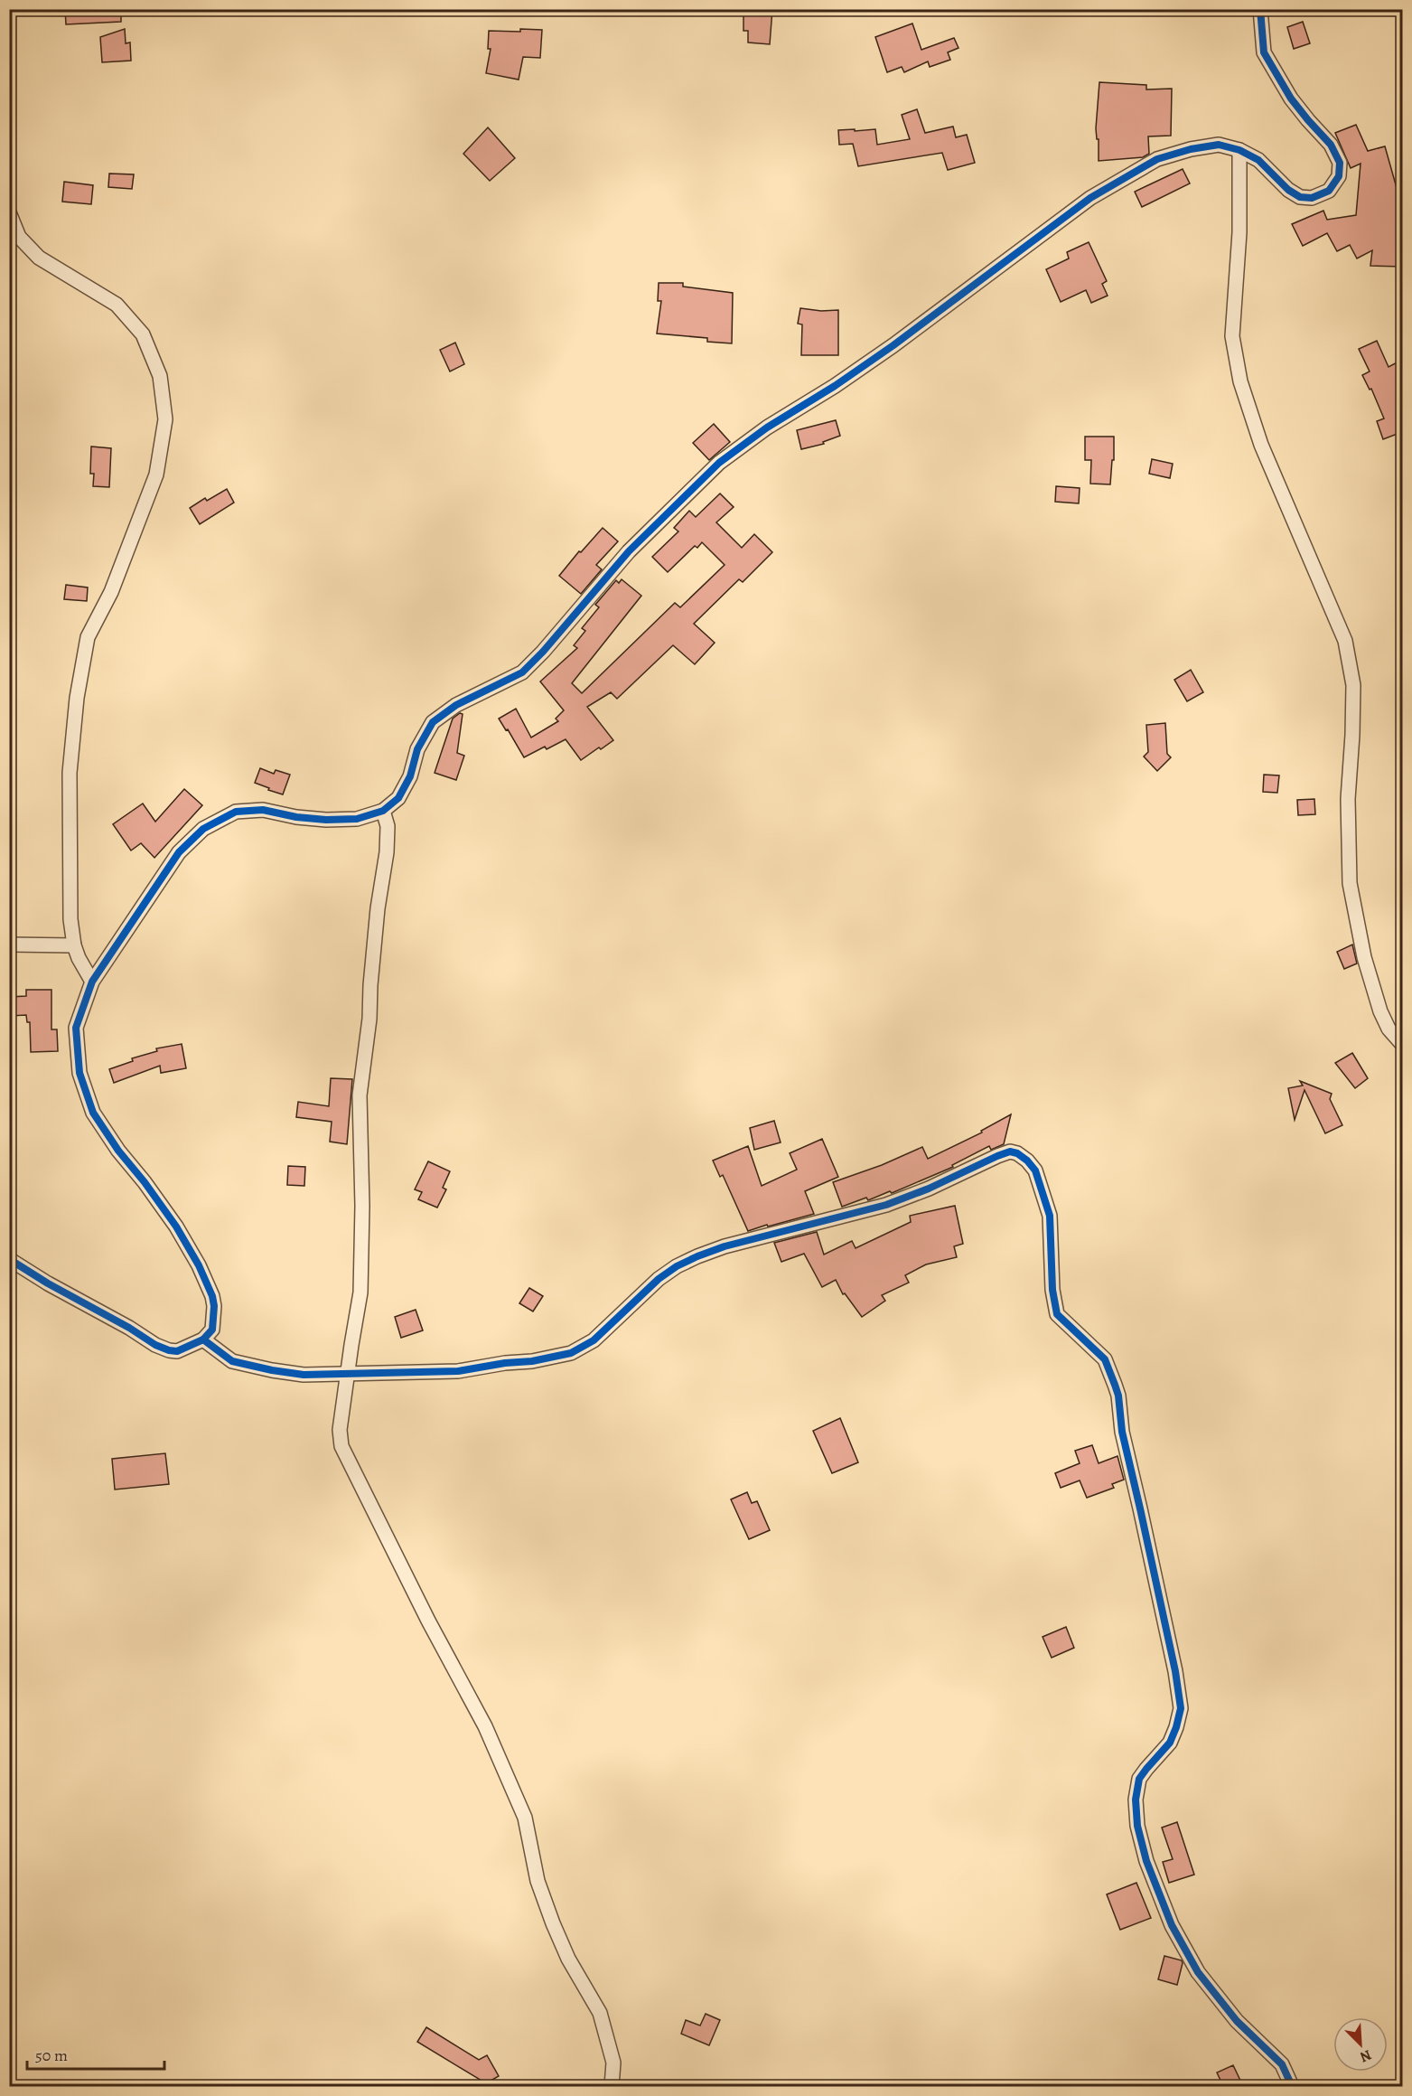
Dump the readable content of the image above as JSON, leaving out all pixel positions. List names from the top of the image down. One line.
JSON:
{"scale_bar":"50 m","north":"bottom right"}
